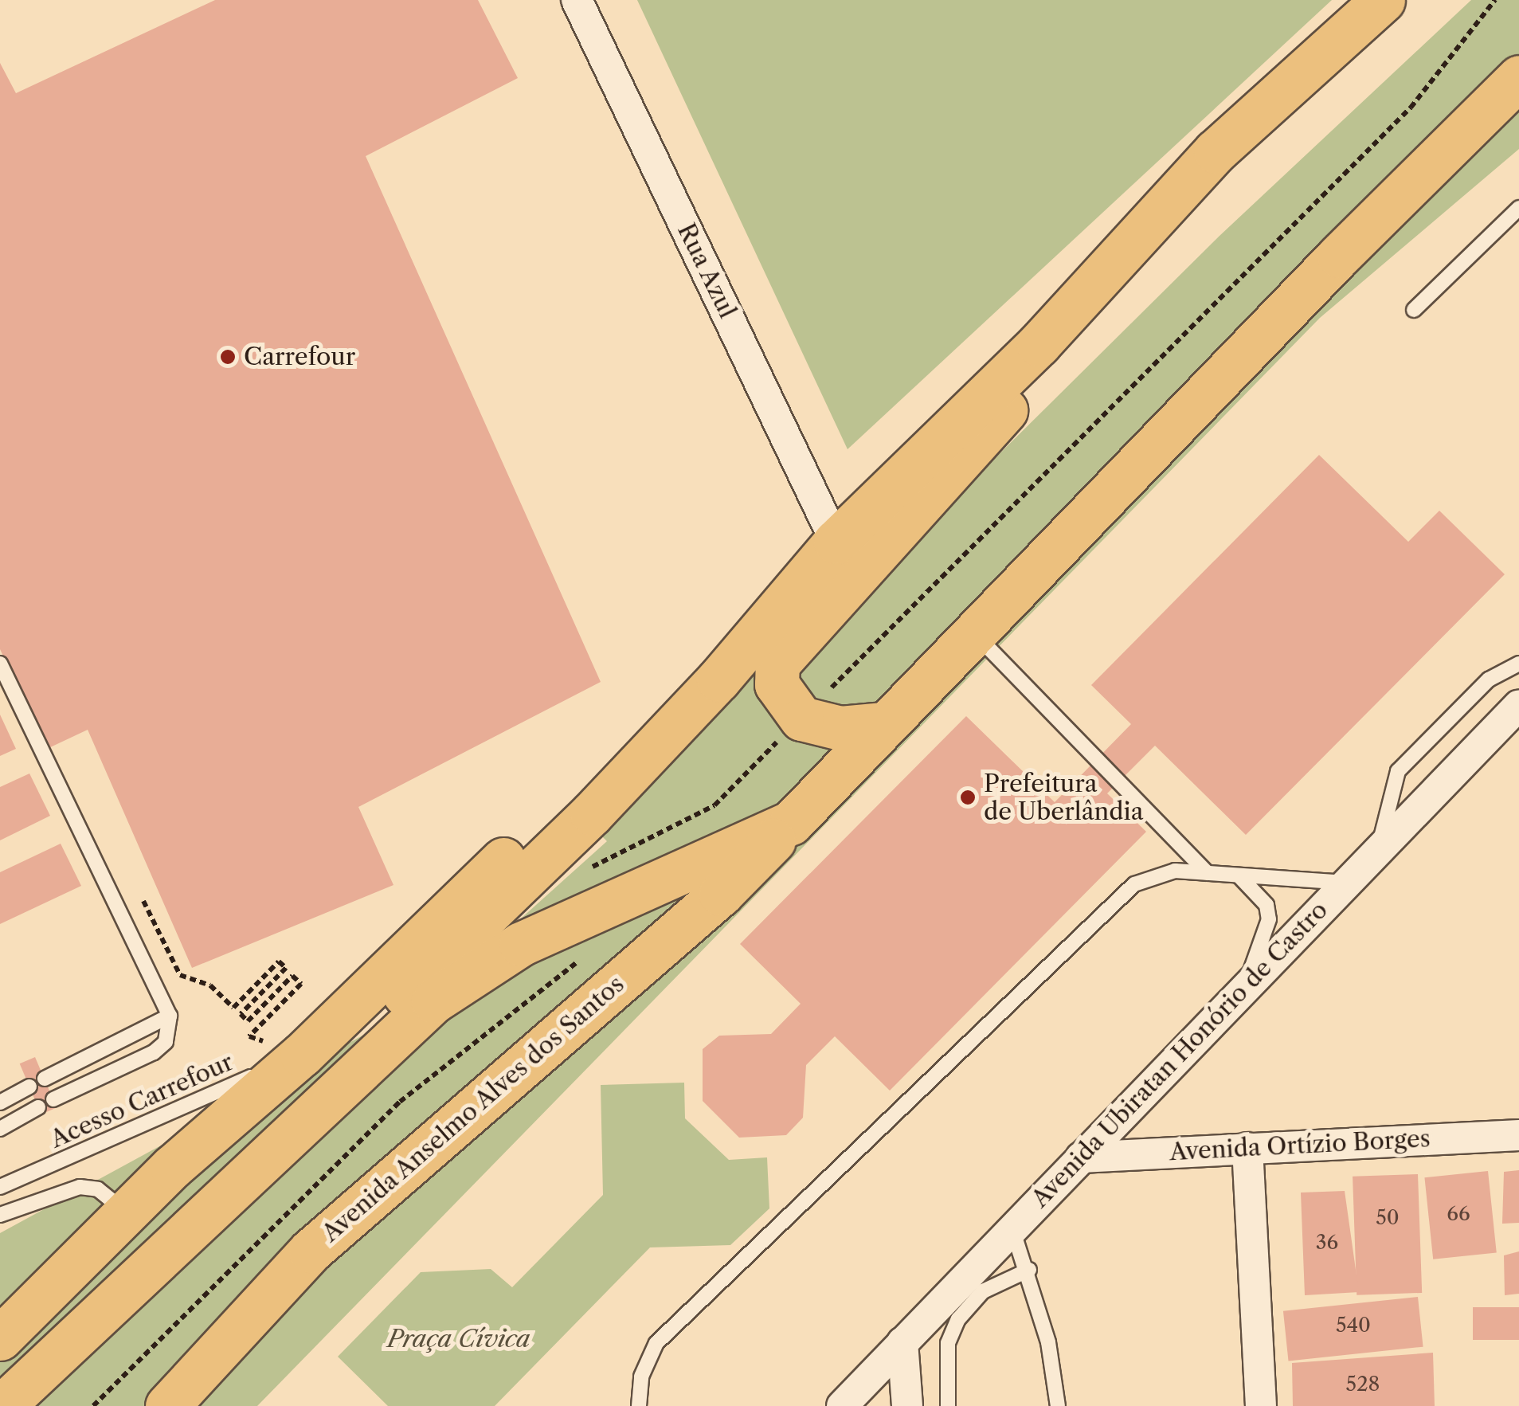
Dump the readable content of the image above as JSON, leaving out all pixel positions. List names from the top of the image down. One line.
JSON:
{"streets":{"main road":["Avenida Anselmo Alves dos Santos"],"street":["Rua Azul","Avenida Ubiratan Honório de Castro","Avenida Ortízio Borges"],"lane":["Acesso Carrefour"]},"crossings":[["Avenida Ubiratan Honório de Castro","Avenida Ortízio Borges"]],"parks":["Praça Cívica"],"places":["Carrefour","Prefeitura de Uberlândia"],"house_numbers":["66","50","36","540","528"]}
